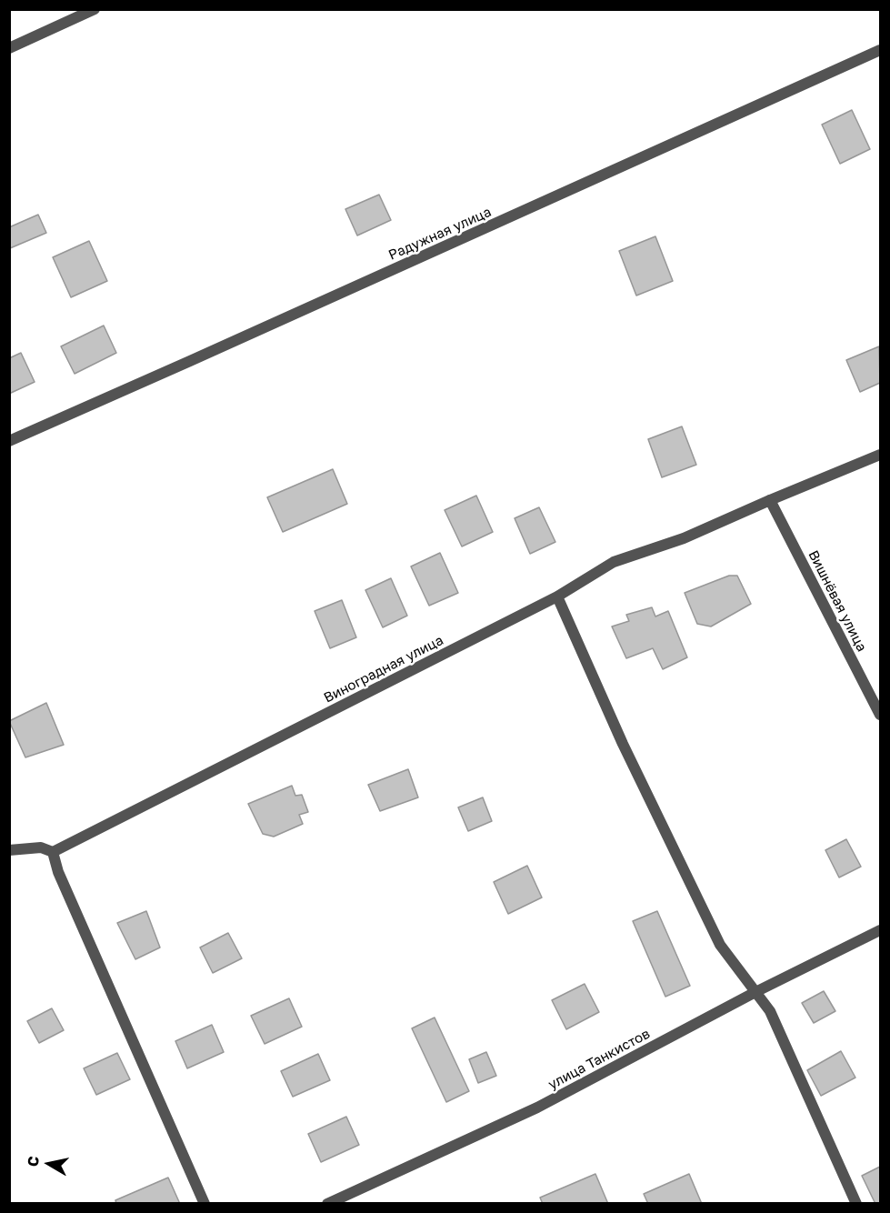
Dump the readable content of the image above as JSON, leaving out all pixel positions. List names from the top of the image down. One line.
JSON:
{"streets":{"street":["Радужная улица","Вишнёвая улица","Виноградная улица","улица Танкистов"]},"crossings":[["Вишнёвая улица","Виноградная улица"]],"north":"left"}
